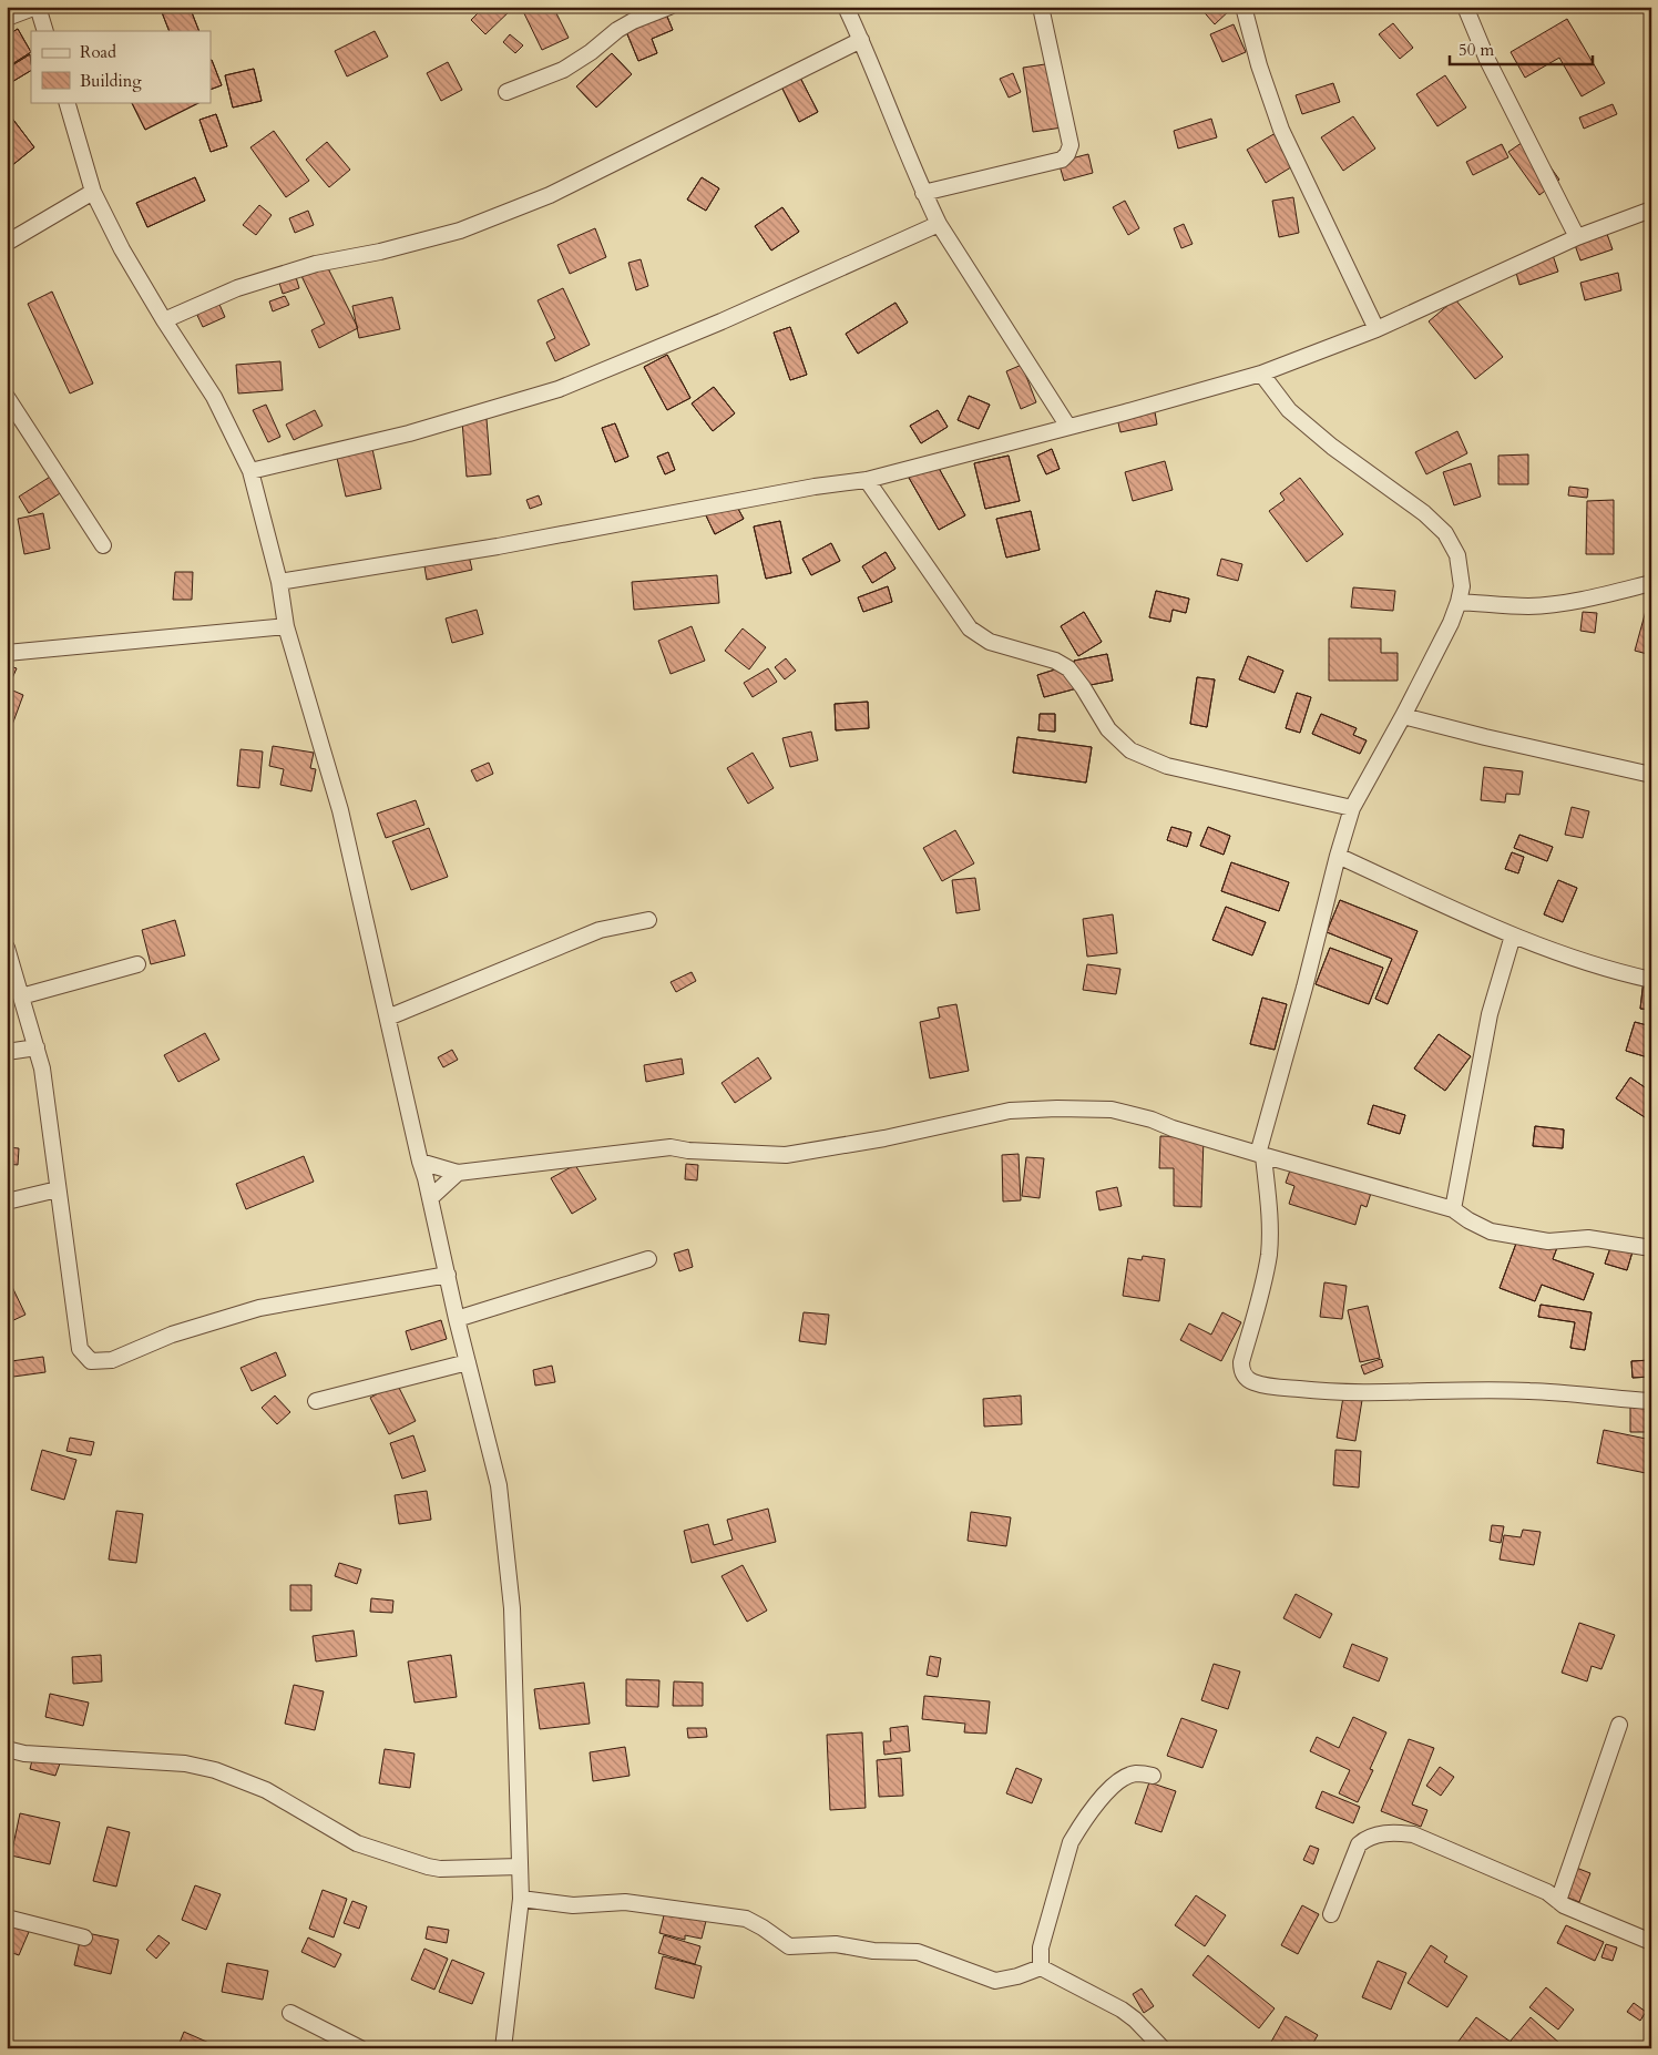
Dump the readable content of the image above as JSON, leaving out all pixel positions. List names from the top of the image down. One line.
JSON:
{"legend":["Road","Building"],"scale_bar":"50 m"}
